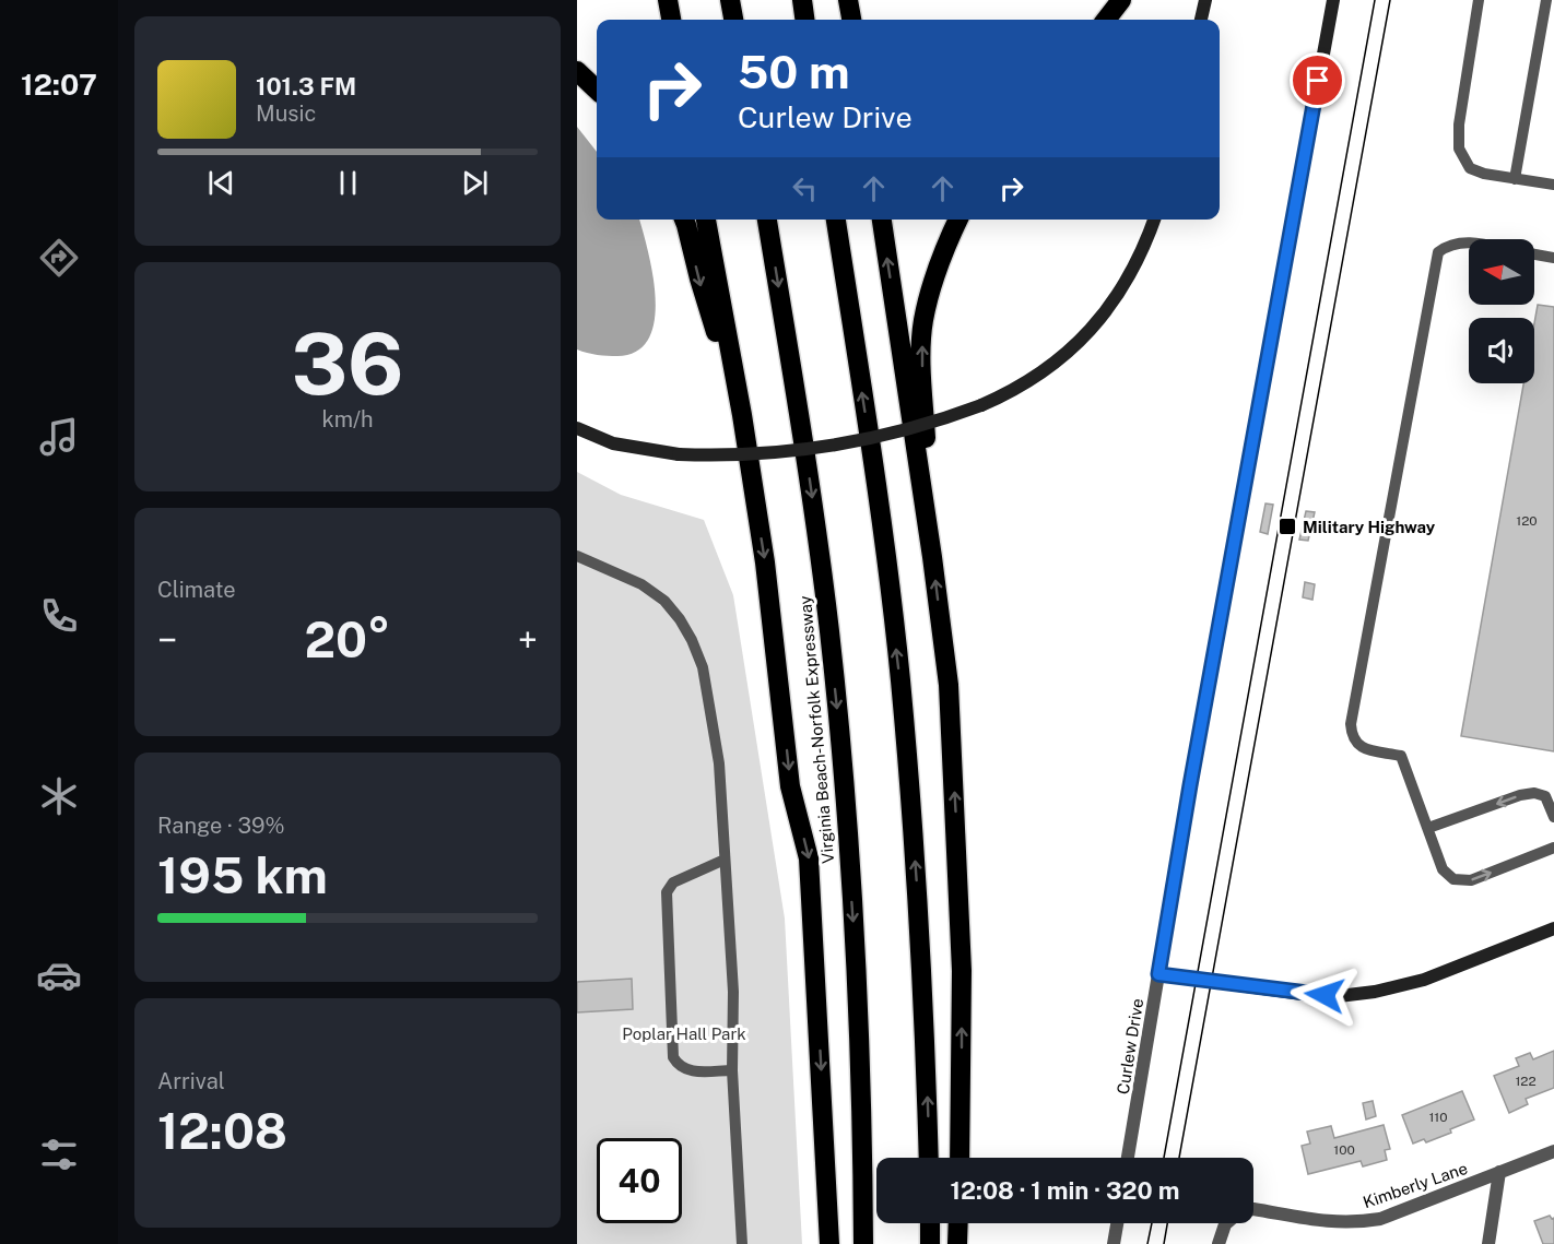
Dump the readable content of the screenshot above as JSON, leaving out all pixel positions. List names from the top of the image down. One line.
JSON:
{"streets":{"highway":["Virginia Beach-Norfolk Expressway"],"street":["Curlew Drive","Kimberly Lane"]},"parks":["Poplar Hall Park"],"places":{"transit":["Military Highway"]},"house_numbers":["120","122","110","100"],"north":"left","page":{"tabs":"12:07","turn":["50 m","Curlew Drive"],"song":["101.3 FM","Music"],"tile":[["36","km/h"],"Climate",["Range · 39%","195 km"],["Arrival","12:08"]],"heat":["−","20°","+"],"limit":"40","trip":"12:08 · 1 min · 320 m"}}
